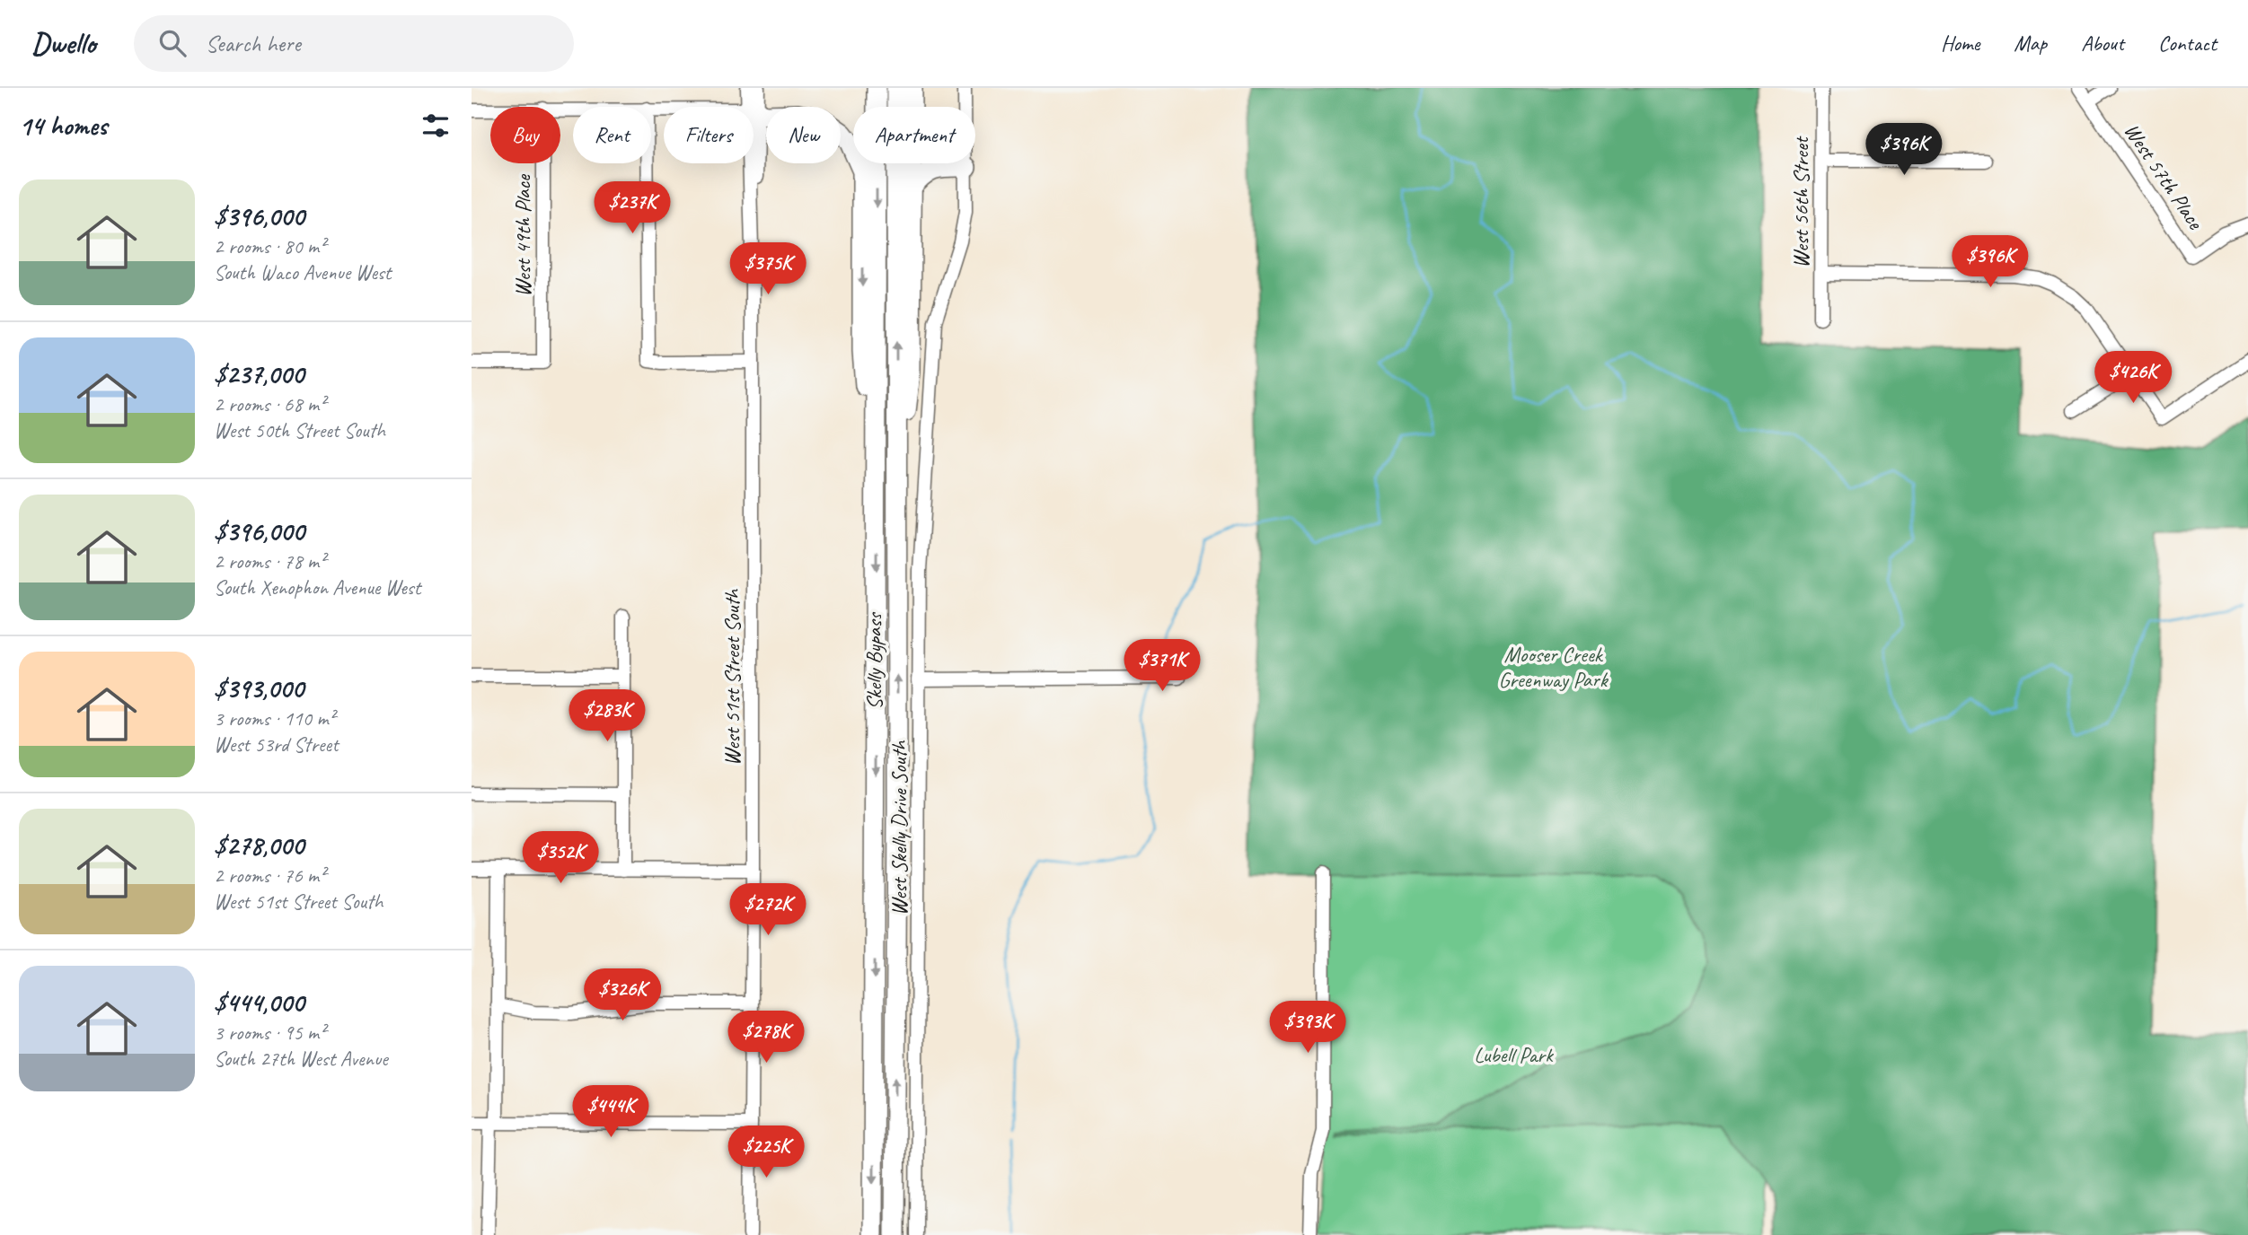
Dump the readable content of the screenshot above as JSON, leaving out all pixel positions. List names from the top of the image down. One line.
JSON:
{"streets":{"highway":["Skelly Bypass"],"street":["West 57th Place","West 56th Street","West 49th Place","West 51st Street South","West Skelly Drive South"]},"parks":["Mooser Creek Greenway Park","Lubell Park"],"page":{"header":"Dwello","search":"Search here","nav":["Home","Map","About","Contact"],"heading":"14 homes","chip":["Buy","Rent","Filters","New","Apartment"],"price":["$396K","$237K","$396K","$375K","$426K","$371K","$283K","$352K","$272K","$326K","$393K","$278K","$444K","$225K"],"list":[{"name":"$396,000","note":"2 rooms · 80 m² · South Waco Avenue West"},{"name":"$237,000","note":"2 rooms · 68 m² · West 50th Street South"},{"name":"$396,000","note":"2 rooms · 78 m² · South Xenophon Avenue West"},{"name":"$393,000","note":"3 rooms · 110 m² · West 53rd Street"},{"name":"$278,000","note":"2 rooms · 76 m² · West 51st Street South"},{"name":"$444,000","note":"3 rooms · 95 m² · South 27th West Avenue"}]}}
